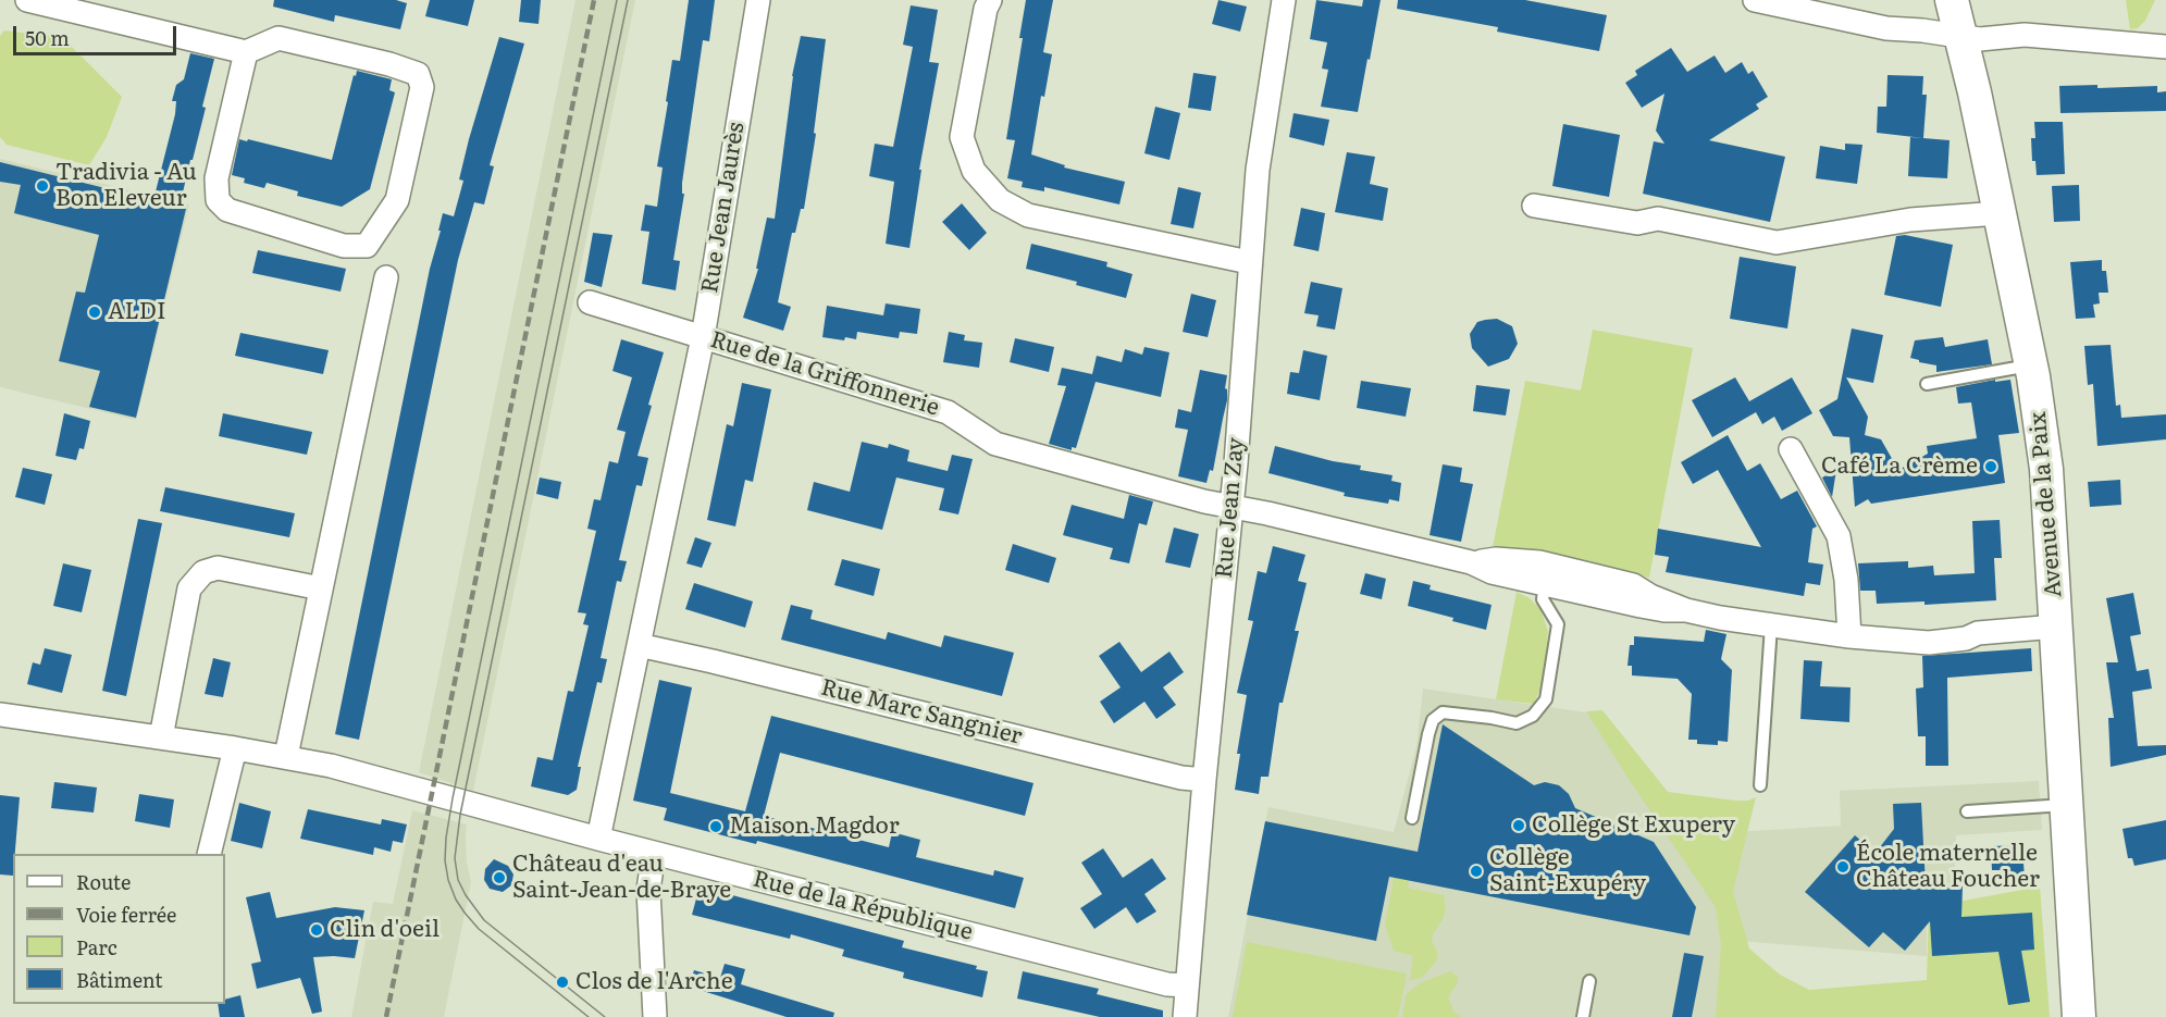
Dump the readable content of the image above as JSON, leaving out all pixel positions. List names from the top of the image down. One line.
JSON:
{"streets":{"main road":["Avenue de la Paix"],"street":["Rue Jean Jaurès","Rue de la Griffonnerie","Rue Jean Zay","Rue Marc Sangnier","Rue de la République"]},"crossings":[["Rue Jean Jaurès","Rue de la Griffonnerie"],["Rue Jean Jaurès","Rue Marc Sangnier"],["Rue Jean Jaurès","Rue de la République"],["Rue de la Griffonnerie","Avenue de la Paix"],["Rue de la Griffonnerie","Rue Jean Zay"],["Rue Jean Zay","Rue Marc Sangnier"],["Rue Jean Zay","Rue de la République"]],"places":["Tradivia - Au Bon Eleveur","ALDI","Café La Crème","Collège St Exupery","Maison Magdor","École maternelle Château Foucher","Collège Saint-Exupéry","Château d'eau Saint-Jean-de-Braye","Clin d'oeil","Clos de l'Arche"],"legend":["Route","Voie ferrée","Parc","Bâtiment"],"scale_bar":"50 m"}
